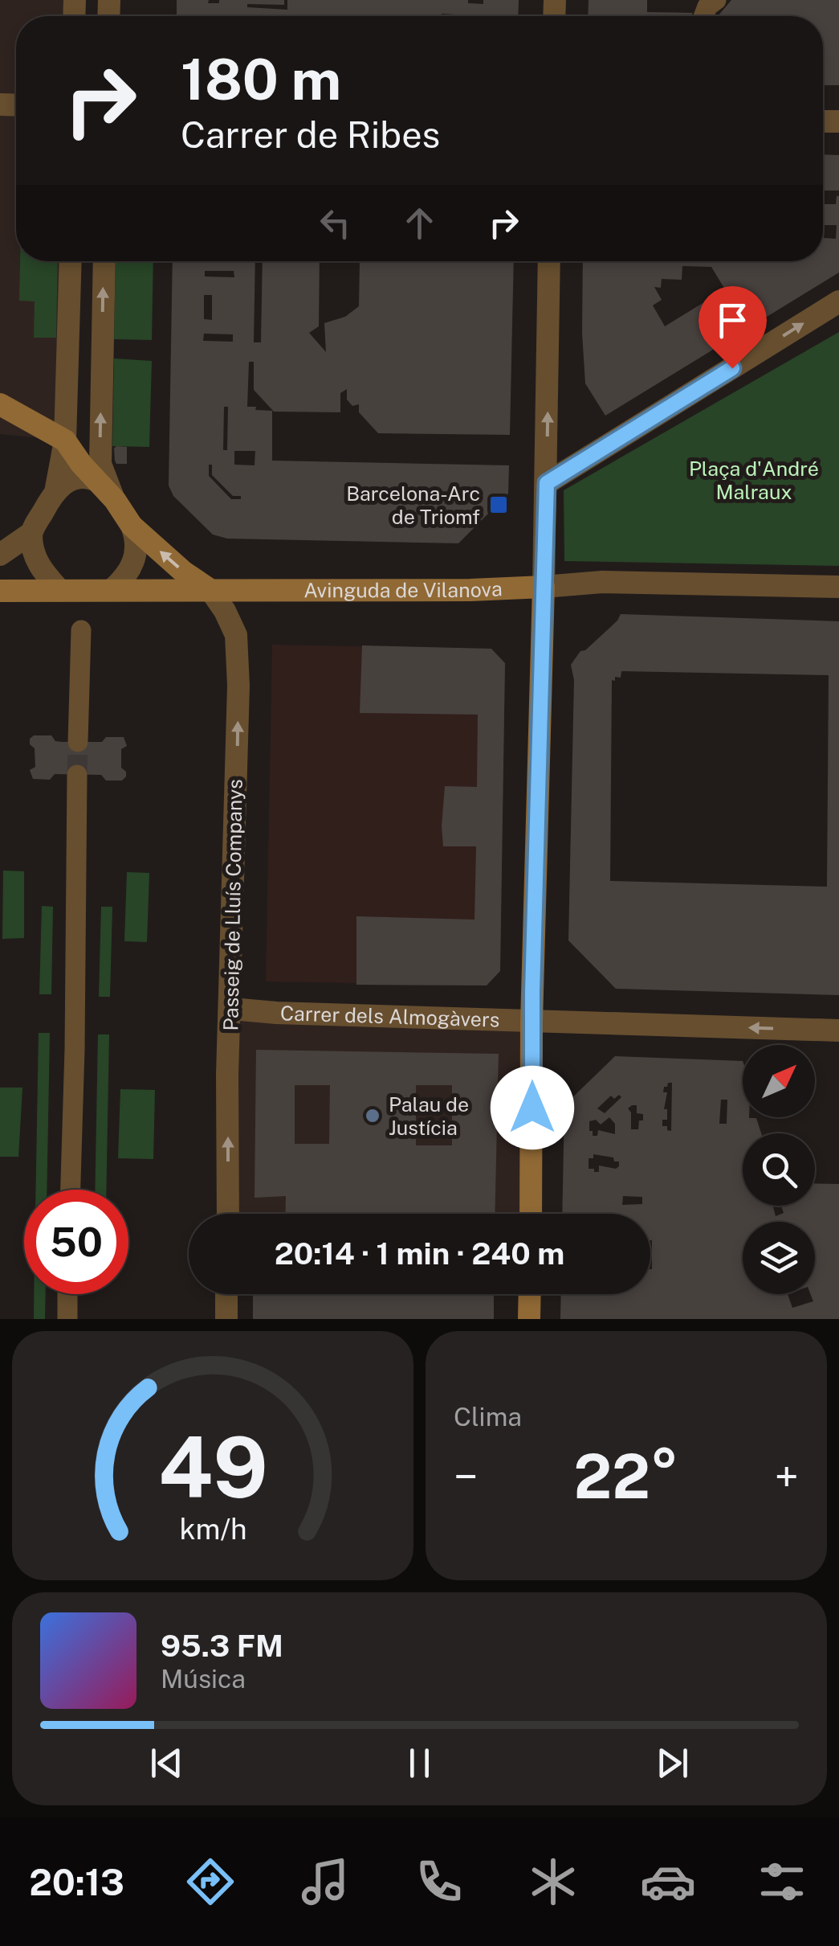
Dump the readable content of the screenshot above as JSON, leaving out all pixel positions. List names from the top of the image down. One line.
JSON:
{"streets":{"main road":["Avinguda de Vilanova","Passeig de Lluís Companys"],"street":["Carrer dels Almogàvers"]},"crossings":[["Avinguda de Vilanova","Passeig de Lluís Companys"],["Passeig de Lluís Companys","Carrer dels Almogàvers"]],"one_way":["Passeig de Lluís Companys","Carrer dels Almogàvers"],"parks":["Plaça d'André Malraux"],"places":{"transit":["Barcelona-Arc de Triomf"],"other":["Palau de Justícia"]},"north":"top right","page":{"turn":["180 m","Carrer de Ribes"],"limit":"50","trip":"20:14 · 1 min · 240 m","tile":"Clima","heat":["−","22°","+"],"song":["95.3 FM","Música"],"tabs":"20:13","gauge":["49","km/h"]}}
